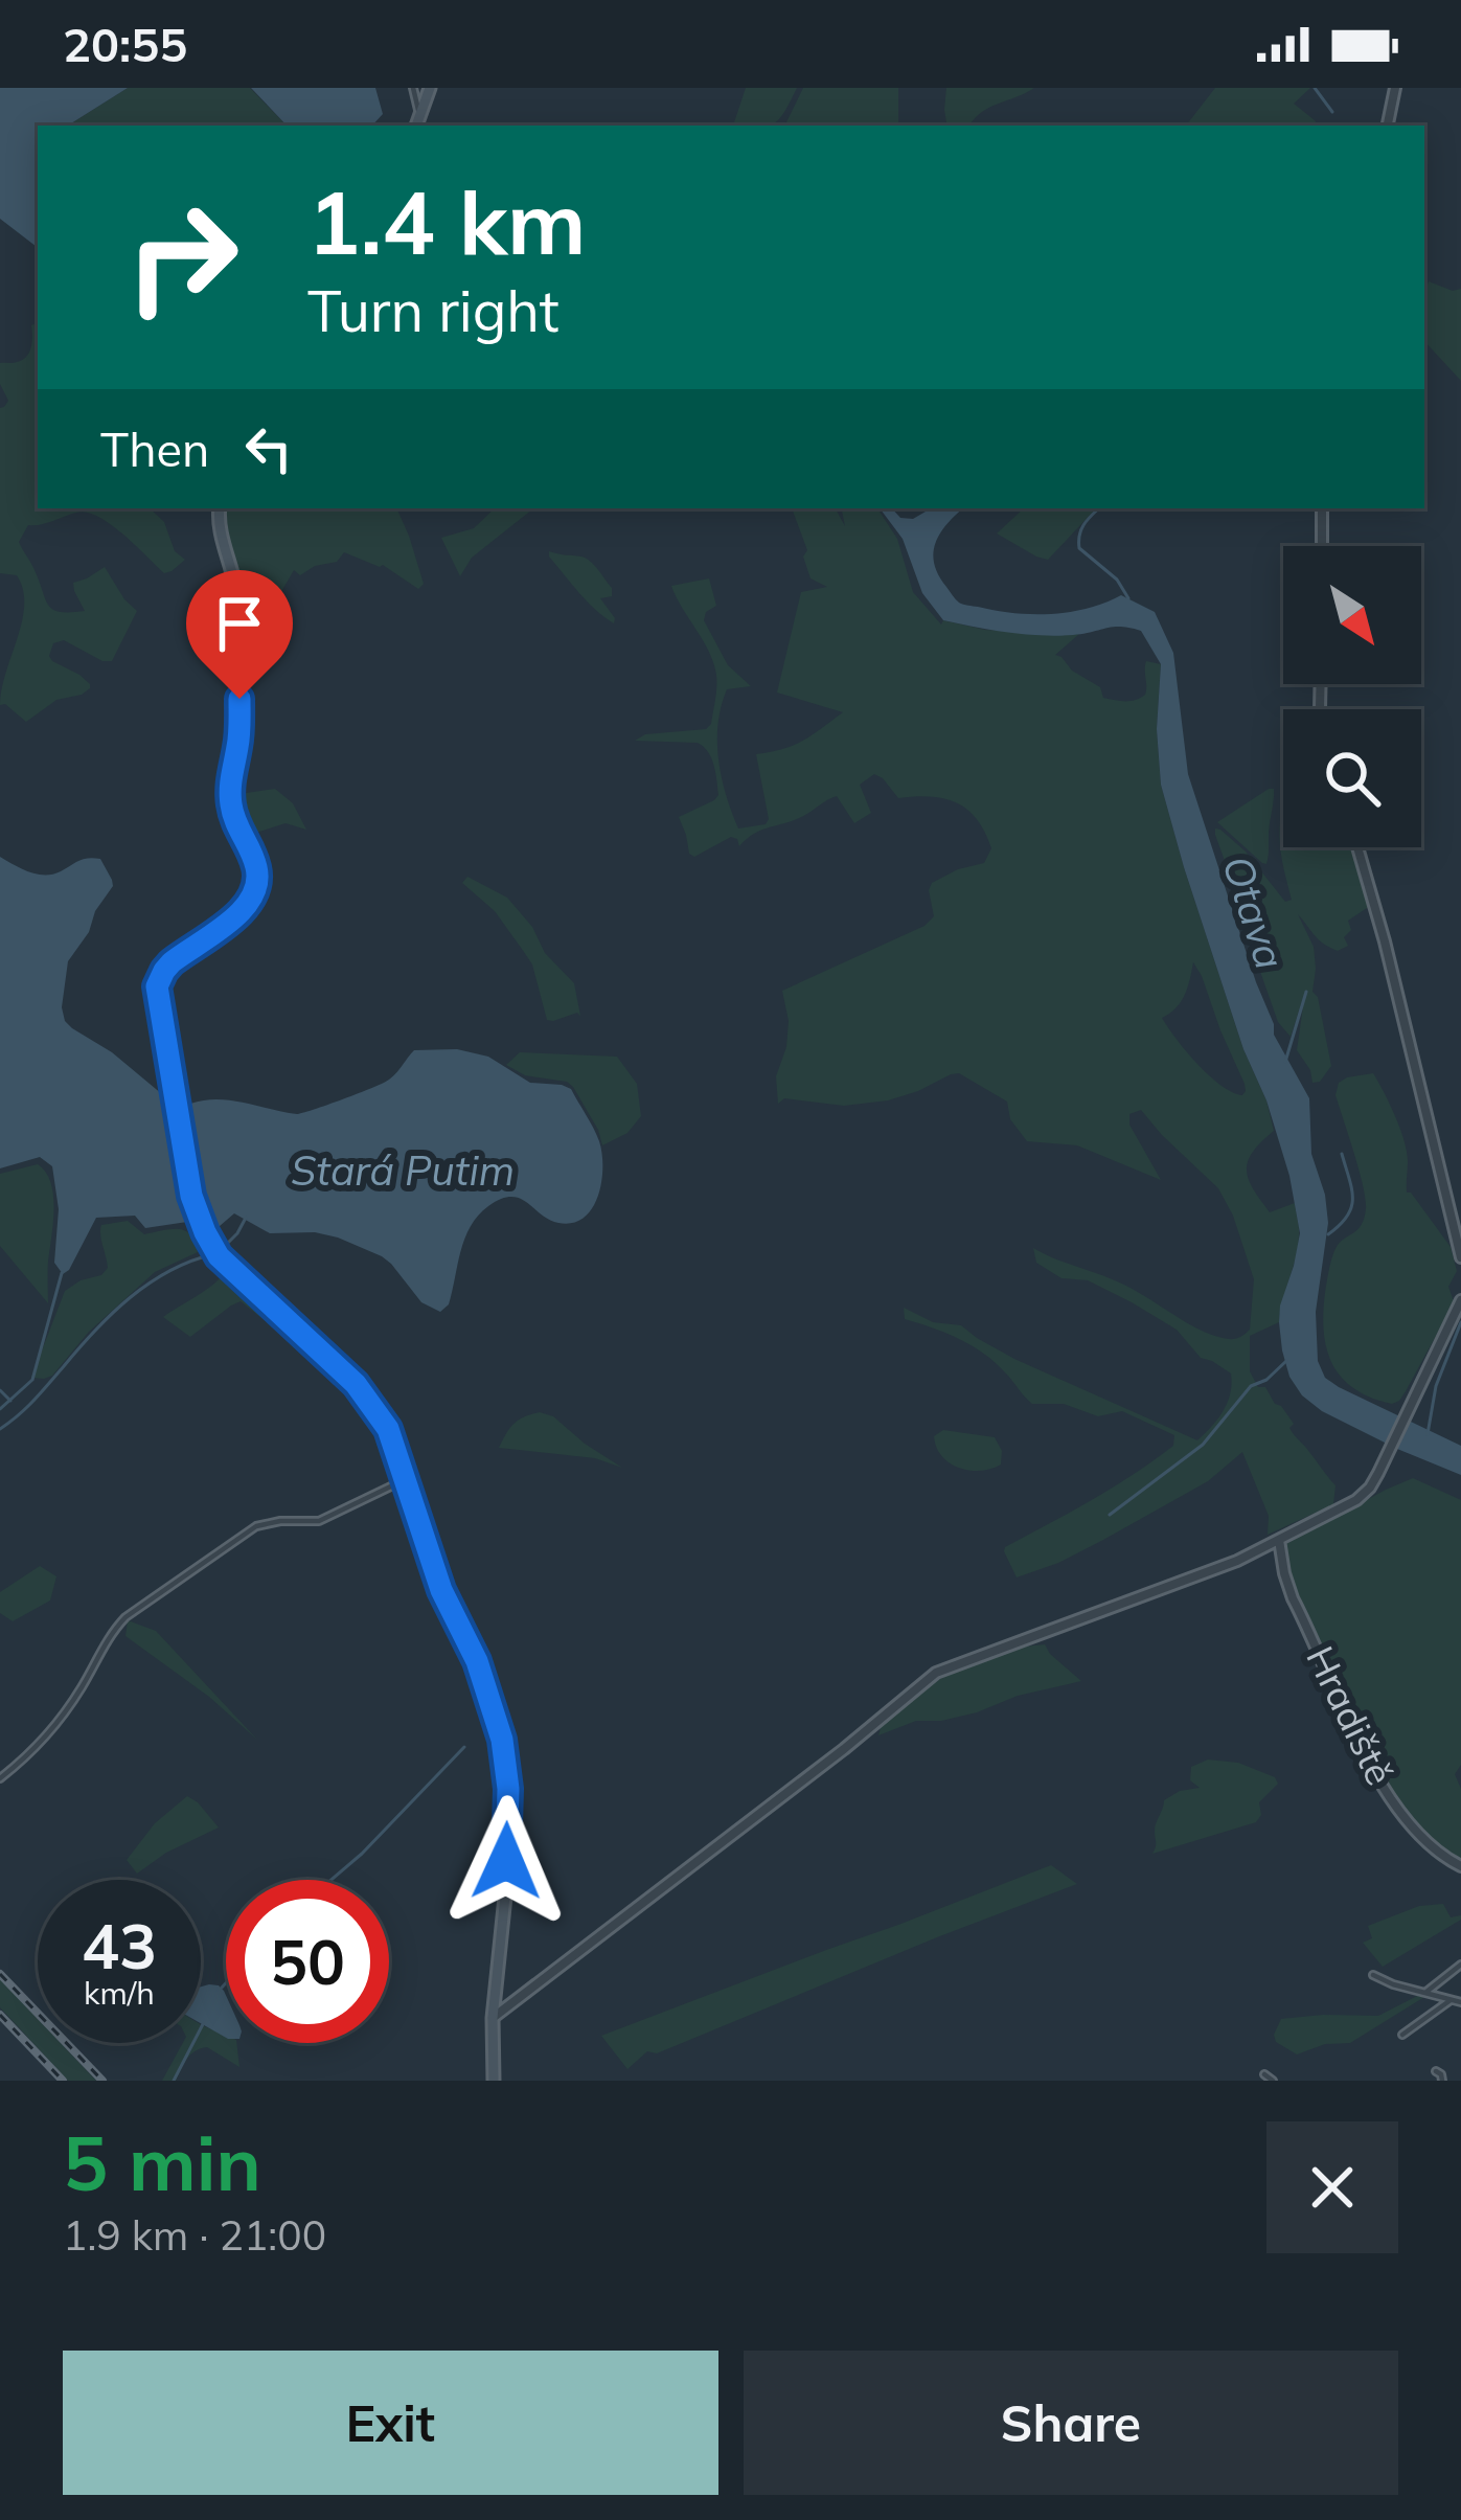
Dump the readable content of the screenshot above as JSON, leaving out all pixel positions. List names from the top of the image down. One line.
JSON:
{"streets":{"street":["Hradiště"]},"water":["Otava","Stará Putim"],"north":"bottom right","page":{"status":"20:55","turn":["1.4 km","Turn right"],"then":"Then","speed":"43 km/h","limit":"50","heading":["5 min","1.9 km · 21:00"],"buttons":["Exit","Share"]}}
